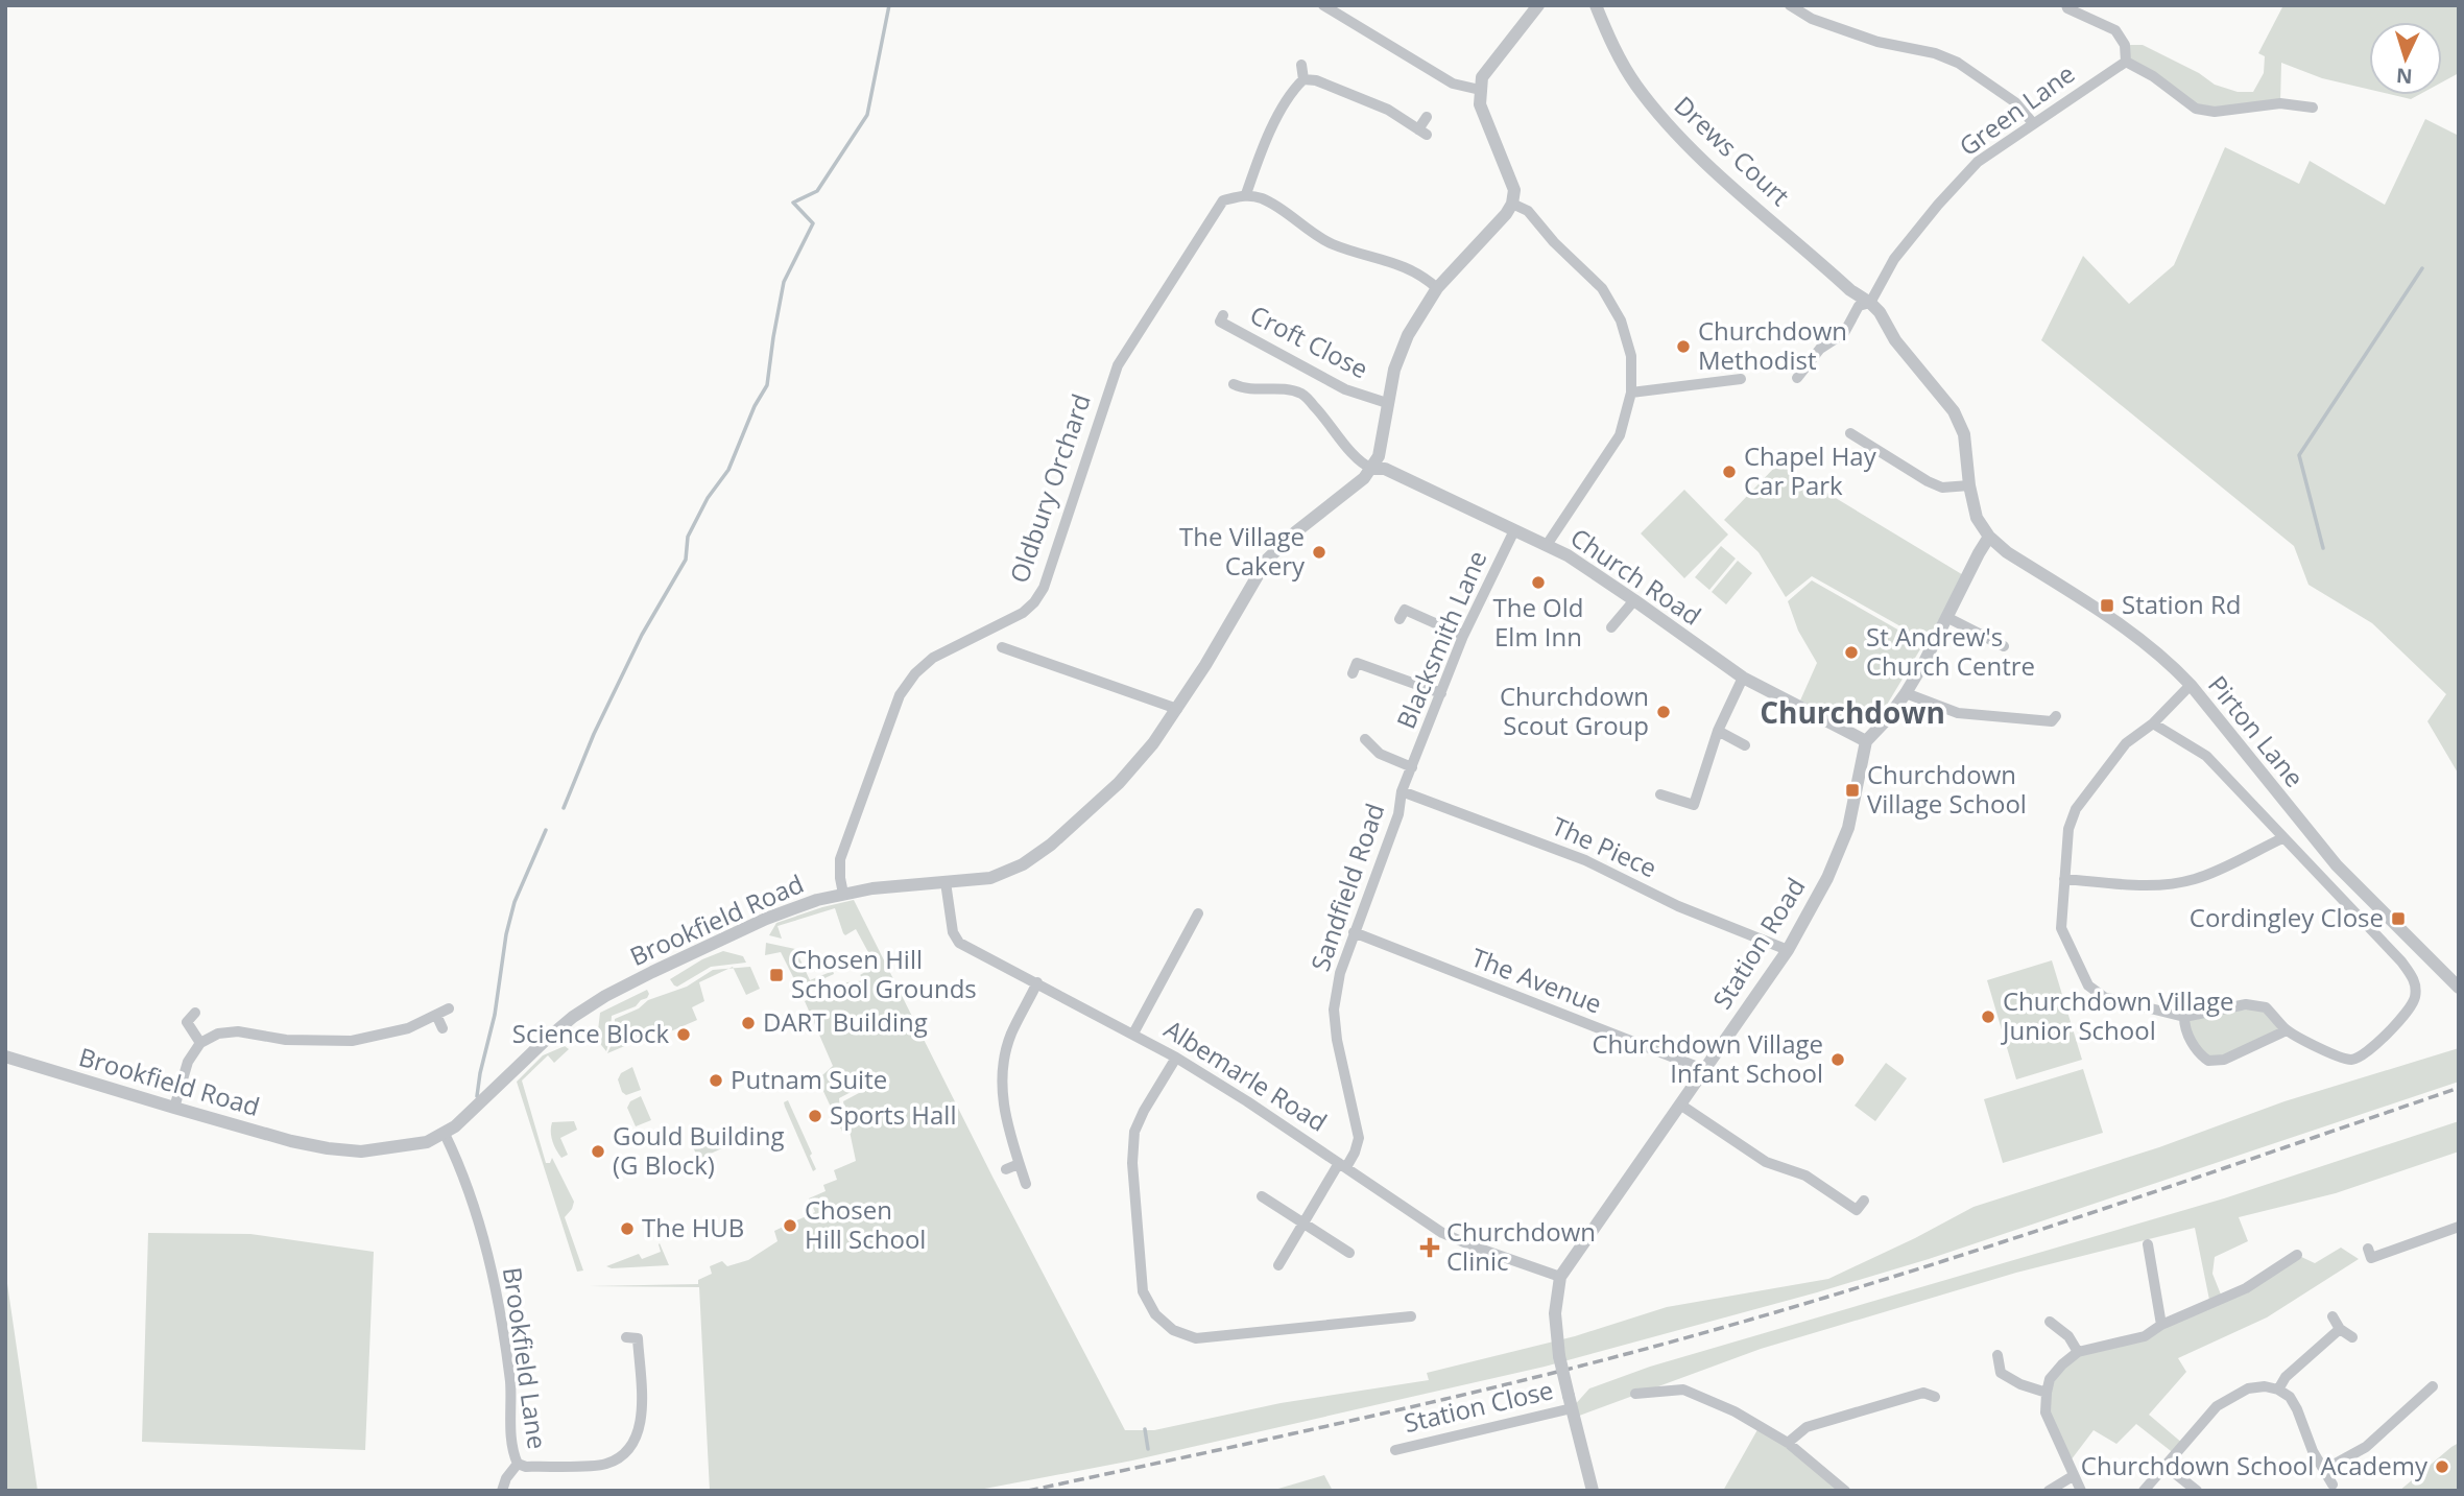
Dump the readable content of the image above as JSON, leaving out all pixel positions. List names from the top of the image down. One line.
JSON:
{"streets":{"street":["Green Lane","Drews Court","Croft Close","Oldbury Orchard","Church Road","Blacksmith Lane","Pirton Lane","The Piece","Sandfield Road","Brookfield Road","Station Road","The Avenue","Albemarle Road","Brookfield Lane","Station Close"]},"crossings":[["Green Lane","Drews Court"],["Oldbury Orchard","Brookfield Road"],["Church Road","Blacksmith Lane"],["Church Road","Brookfield Road"],["Church Road","Station Road"],["Blacksmith Lane","The Piece"],["Blacksmith Lane","Sandfield Road"],["The Piece","Sandfield Road"],["The Piece","Station Road"],["Sandfield Road","The Avenue"],["Sandfield Road","Albemarle Road"],["Brookfield Road","Albemarle Road"],["Brookfield Road","Brookfield Lane"],["Station Road","The Avenue"],["Station Road","Albemarle Road"],["Station Road","Station Close"]],"districts":["Churchdown"],"places":{"other":["Churchdown Methodist","Chapel Hay Car Park","The Village Cakery","The Old Elm Inn","St Andrew's Church Centre","Churchdown Scout Group","Churchdown Village Junior School","DART Building","Science Block","Churchdown Village Infant School","Putnam Suite","Sports Hall","Gould Building (G Block)","Chosen Hill School","The HUB","Churchdown School Academy"],"transit":["Station Rd","Churchdown Village School","Cordingley Close","Chosen Hill School Grounds"],"health":["Churchdown Clinic"]},"north":"bottom"}
